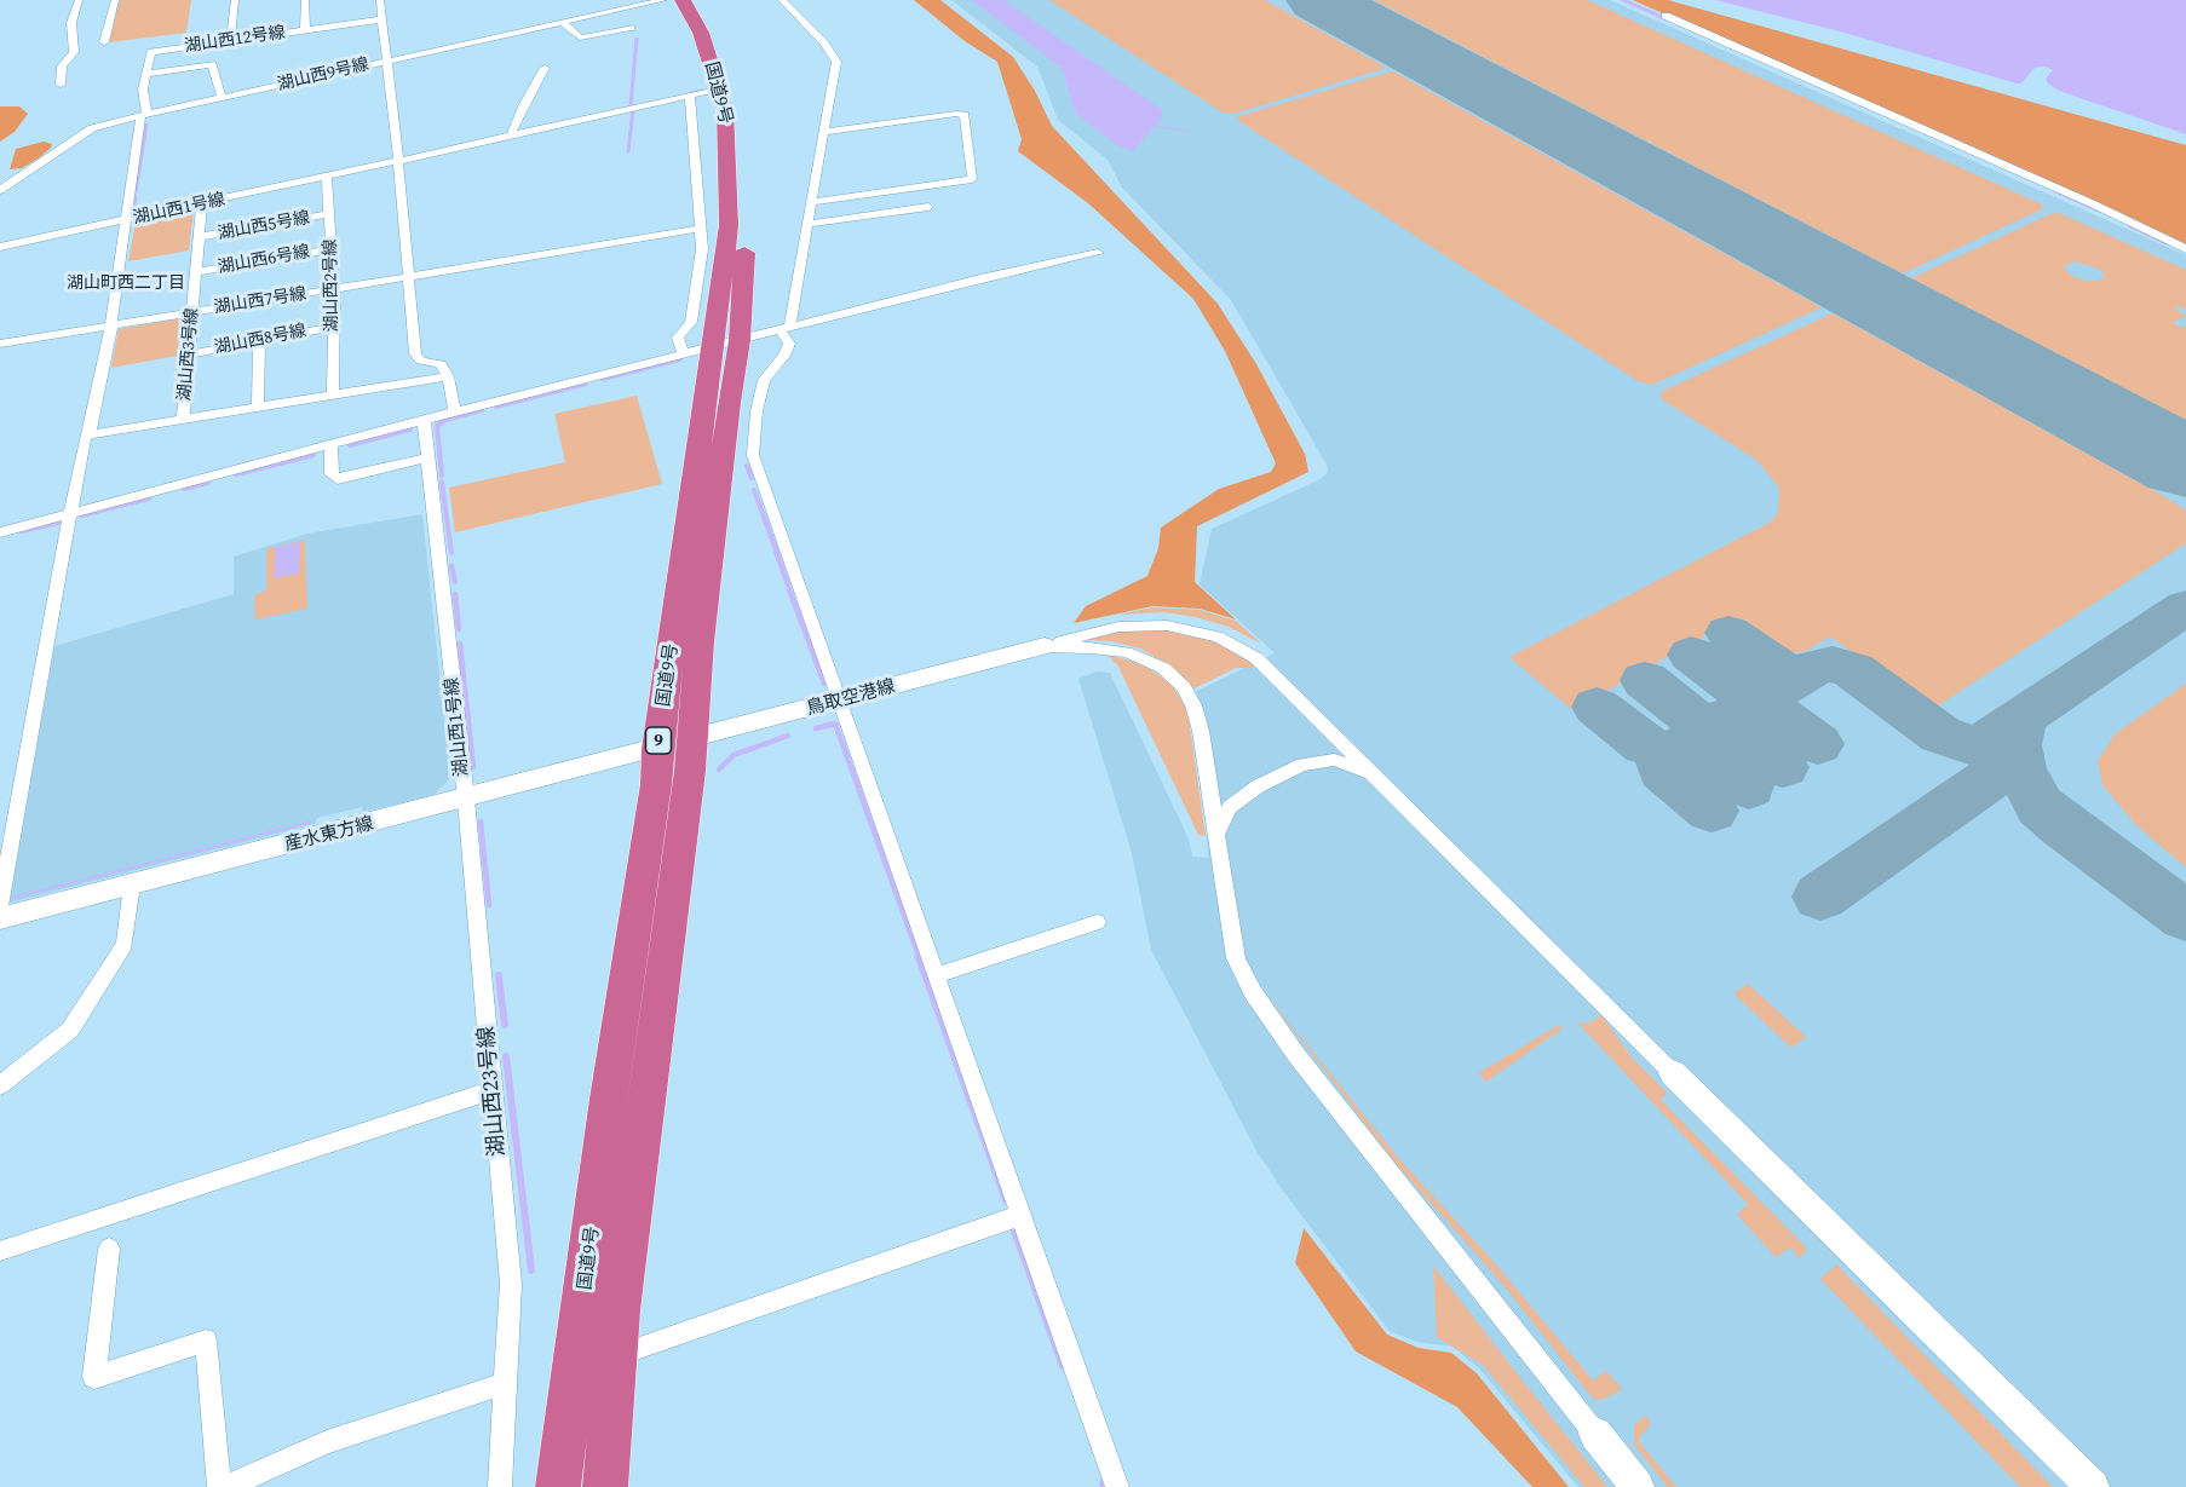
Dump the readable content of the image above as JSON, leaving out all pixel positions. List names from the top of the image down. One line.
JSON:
{"streets":{"highway":["国道9号","9"],"street":["湖山西12号線","湖山西9号線","湖山西1号線","湖山西5号線","湖山西6号線","湖山西2号線","湖山西7号線","湖山西8号線","湖山西3号線","鳥取空港線","産水東方線","湖山西23号線"]},"crossings":[["国道9号","湖山西1号線"],["国道9号","鳥取空港線"],["国道9号","産水東方線"],["湖山西1号線","湖山西2号線"],["湖山西1号線","湖山西7号線"],["湖山西1号線","湖山西3号線"],["湖山西1号線","産水東方線"],["湖山西1号線","湖山西23号線"],["湖山西5号線","湖山西2号線"],["湖山西5号線","湖山西3号線"],["湖山西6号線","湖山西2号線"],["湖山西6号線","湖山西3号線"],["湖山西2号線","湖山西7号線"],["湖山西2号線","湖山西8号線"],["湖山西7号線","湖山西3号線"],["湖山西8号線","湖山西3号線"],["鳥取空港線","産水東方線"],["産水東方線","湖山西23号線"]],"districts":["湖山町西二丁目"]}
